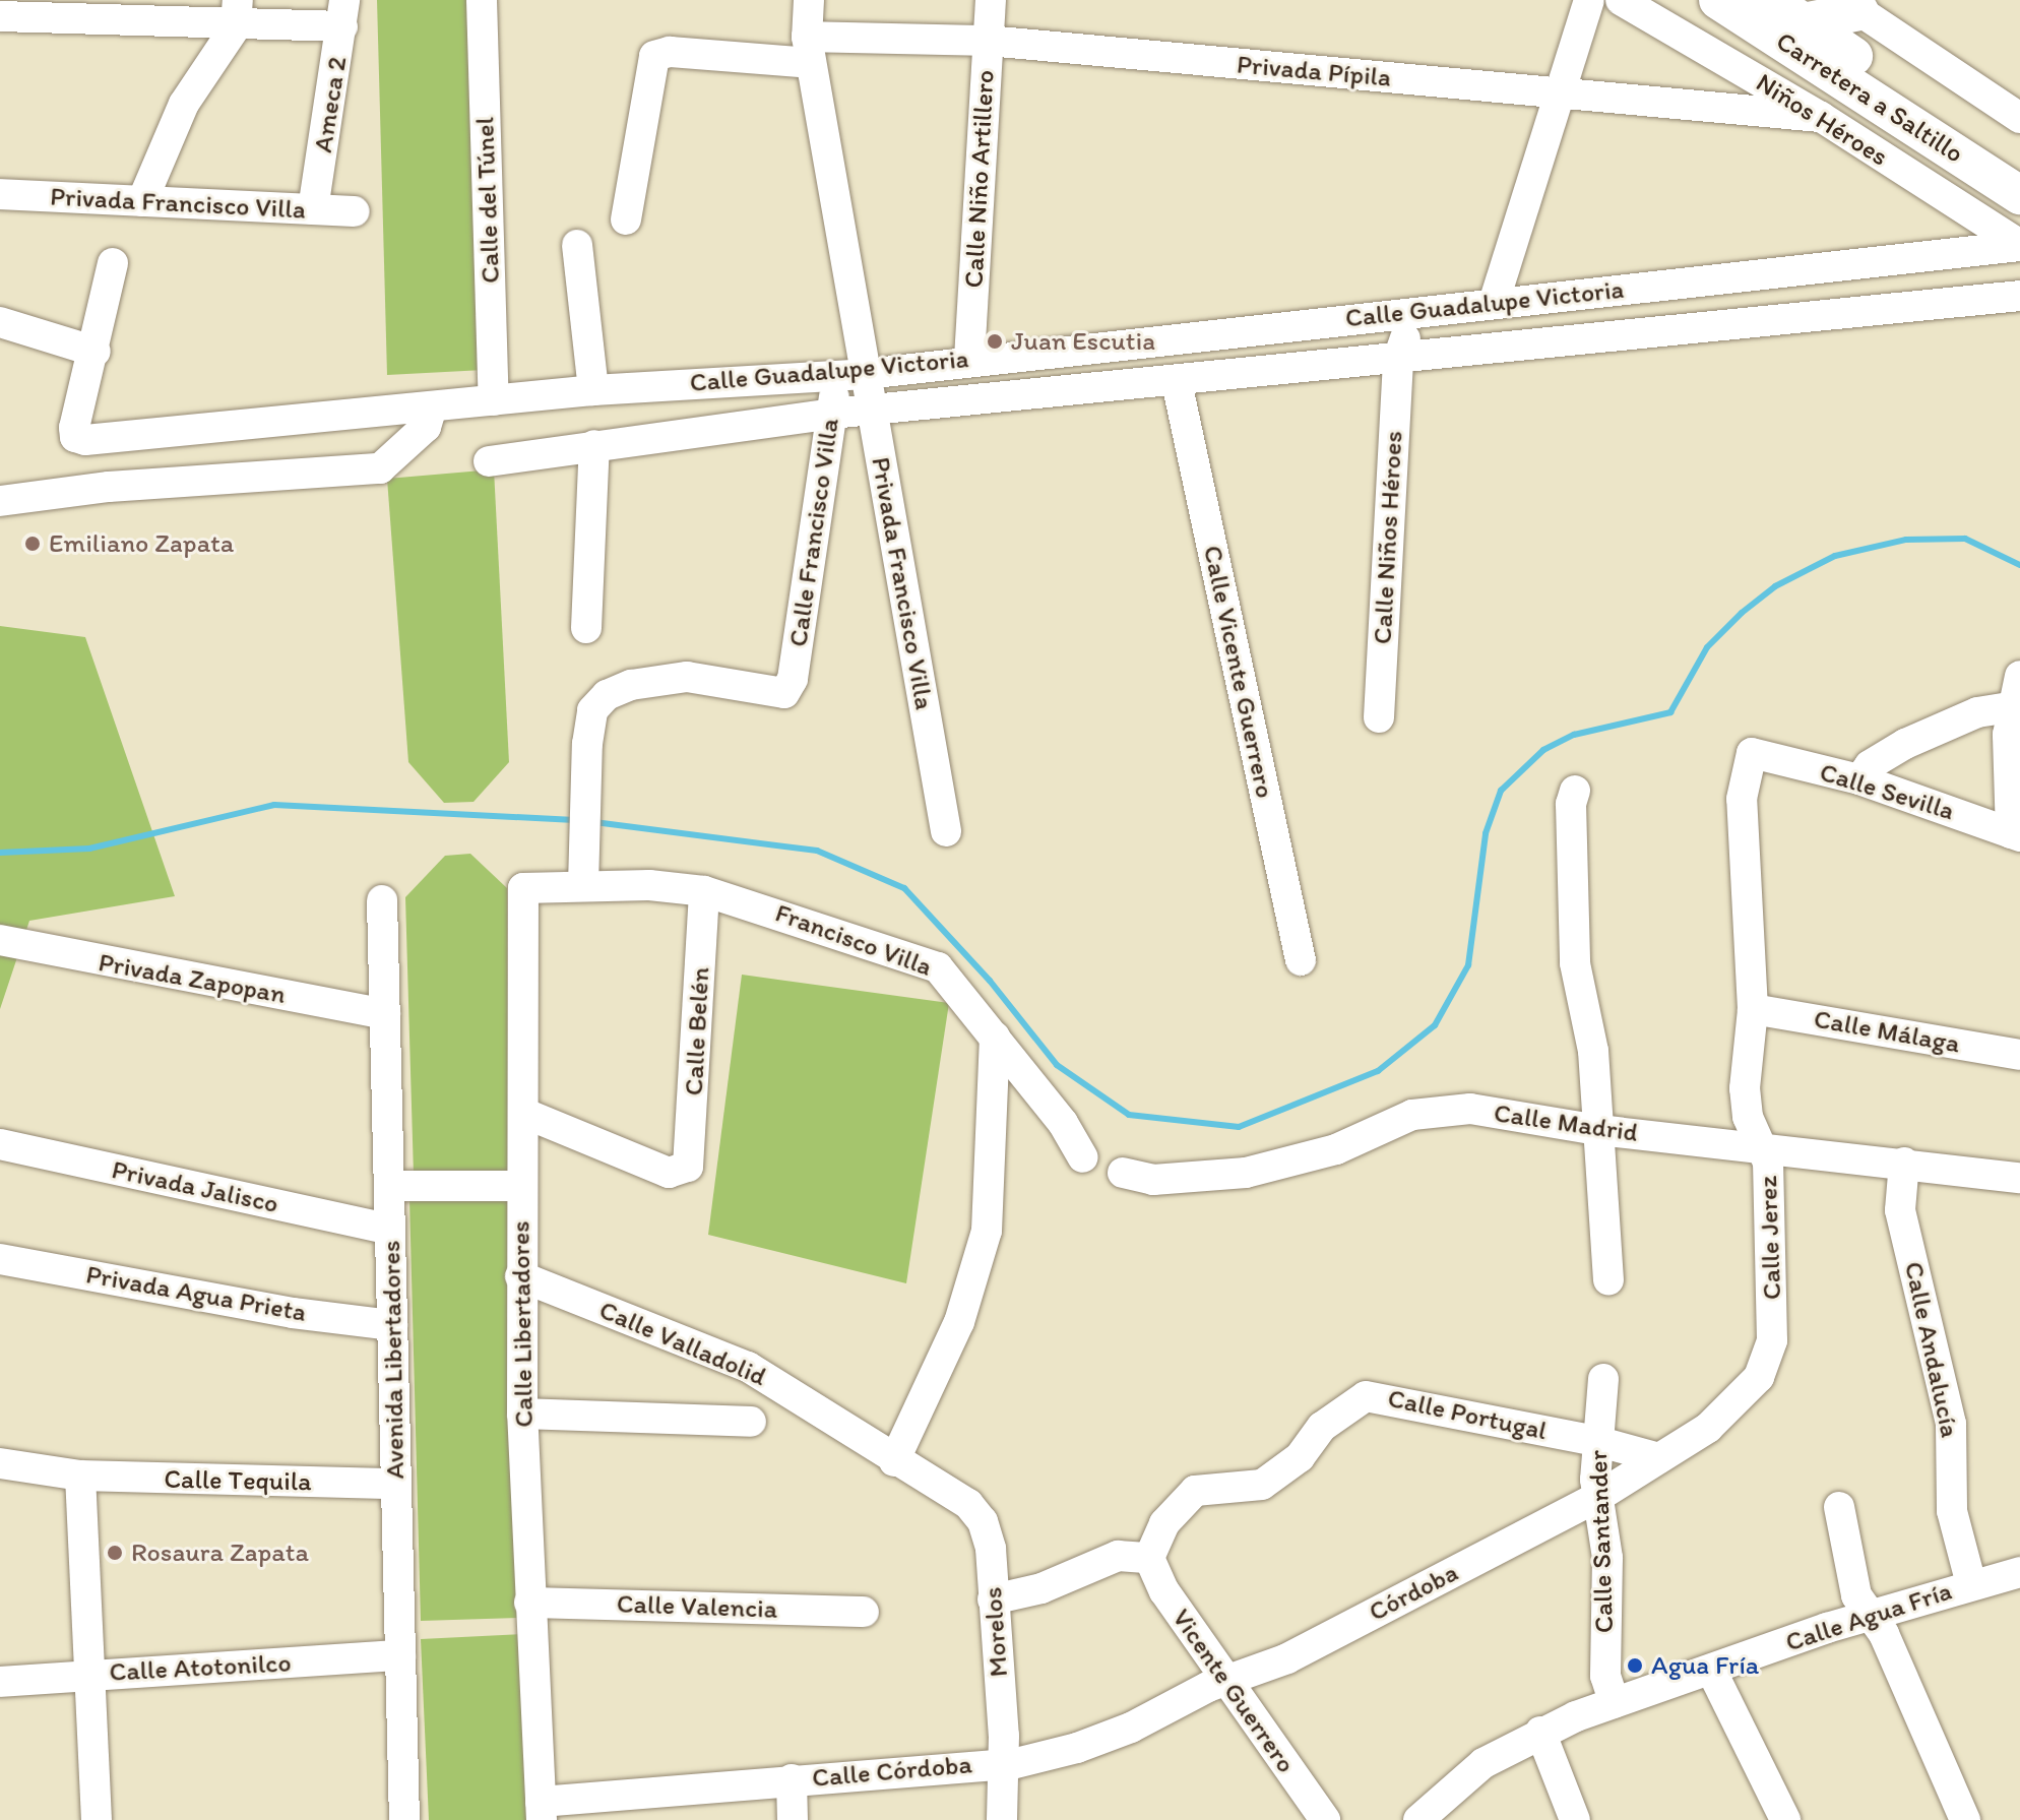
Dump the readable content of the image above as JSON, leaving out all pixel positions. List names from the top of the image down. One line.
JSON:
{"streets":{"main road":["Carretera a Saltillo"],"street":["Privada Pípila","Ameca 2","Niños Héroes","Calle Niño Artillero","Calle del Túnel","Privada Francisco Villa","Calle Guadalupe Victoria","Calle Francisco Villa","Calle Niños Héroes","Calle Vicente Guerrero","Calle Sevilla","Francisco Villa","Privada Zapopan","Calle Belén","Calle Málaga","Calle Madrid","Privada Jalisco","Calle Jerez","Privada Agua Prieta","Calle Libertadores","Calle Valladolid","Calle Andalucía","Avenida Libertadores","Calle Portugal","Calle Tequila","Calle Santander","Córdoba","Calle Valencia","Calle Agua Fría","Morelos","Calle Atotonilco","Vicente Guerrero","Calle Córdoba"]},"crossings":[["Privada Pípila","Niños Héroes"],["Privada Pípila","Calle Niño Artillero"],["Privada Pípila","Privada Francisco Villa"],["Ameca 2","Privada Francisco Villa"],["Niños Héroes","Calle Guadalupe Victoria"],["Calle Niño Artillero","Calle Guadalupe Victoria"],["Calle del Túnel","Calle Guadalupe Victoria"],["Privada Francisco Villa","Calle Guadalupe Victoria"],["Privada Francisco Villa","Calle Francisco Villa"],["Calle Guadalupe Victoria","Calle Francisco Villa"],["Calle Guadalupe Victoria","Calle Niños Héroes"],["Calle Guadalupe Victoria","Calle Vicente Guerrero"],["Calle Francisco Villa","Francisco Villa"],["Calle Francisco Villa","Calle Libertadores"],["Calle Sevilla","Calle Jerez"],["Francisco Villa","Calle Belén"],["Francisco Villa","Calle Libertadores"],["Privada Zapopan","Avenida Libertadores"],["Calle Belén","Calle Libertadores"],["Calle Málaga","Calle Jerez"],["Calle Madrid","Calle Jerez"],["Calle Madrid","Calle Andalucía"],["Privada Jalisco","Avenida Libertadores"],["Calle Jerez","Calle Portugal"],["Calle Jerez","Calle Santander"],["Calle Jerez","Córdoba"],["Privada Agua Prieta","Avenida Libertadores"],["Calle Libertadores","Calle Valladolid"],["Calle Libertadores","Calle Valencia"],["Calle Libertadores","Calle Córdoba"],["Calle Valladolid","Morelos"],["Calle Andalucía","Calle Agua Fría"],["Avenida Libertadores","Calle Tequila"],["Avenida Libertadores","Calle Atotonilco"],["Calle Portugal","Calle Santander"],["Calle Portugal","Vicente Guerrero"],["Calle Santander","Córdoba"],["Calle Santander","Calle Agua Fría"],["Córdoba","Vicente Guerrero"],["Córdoba","Calle Córdoba"],["Morelos","Calle Córdoba"],["Vicente Guerrero","Calle Córdoba"]],"places":["Juan Escutia","Emiliano Zapata","Rosaura Zapata","Agua Fría"]}
